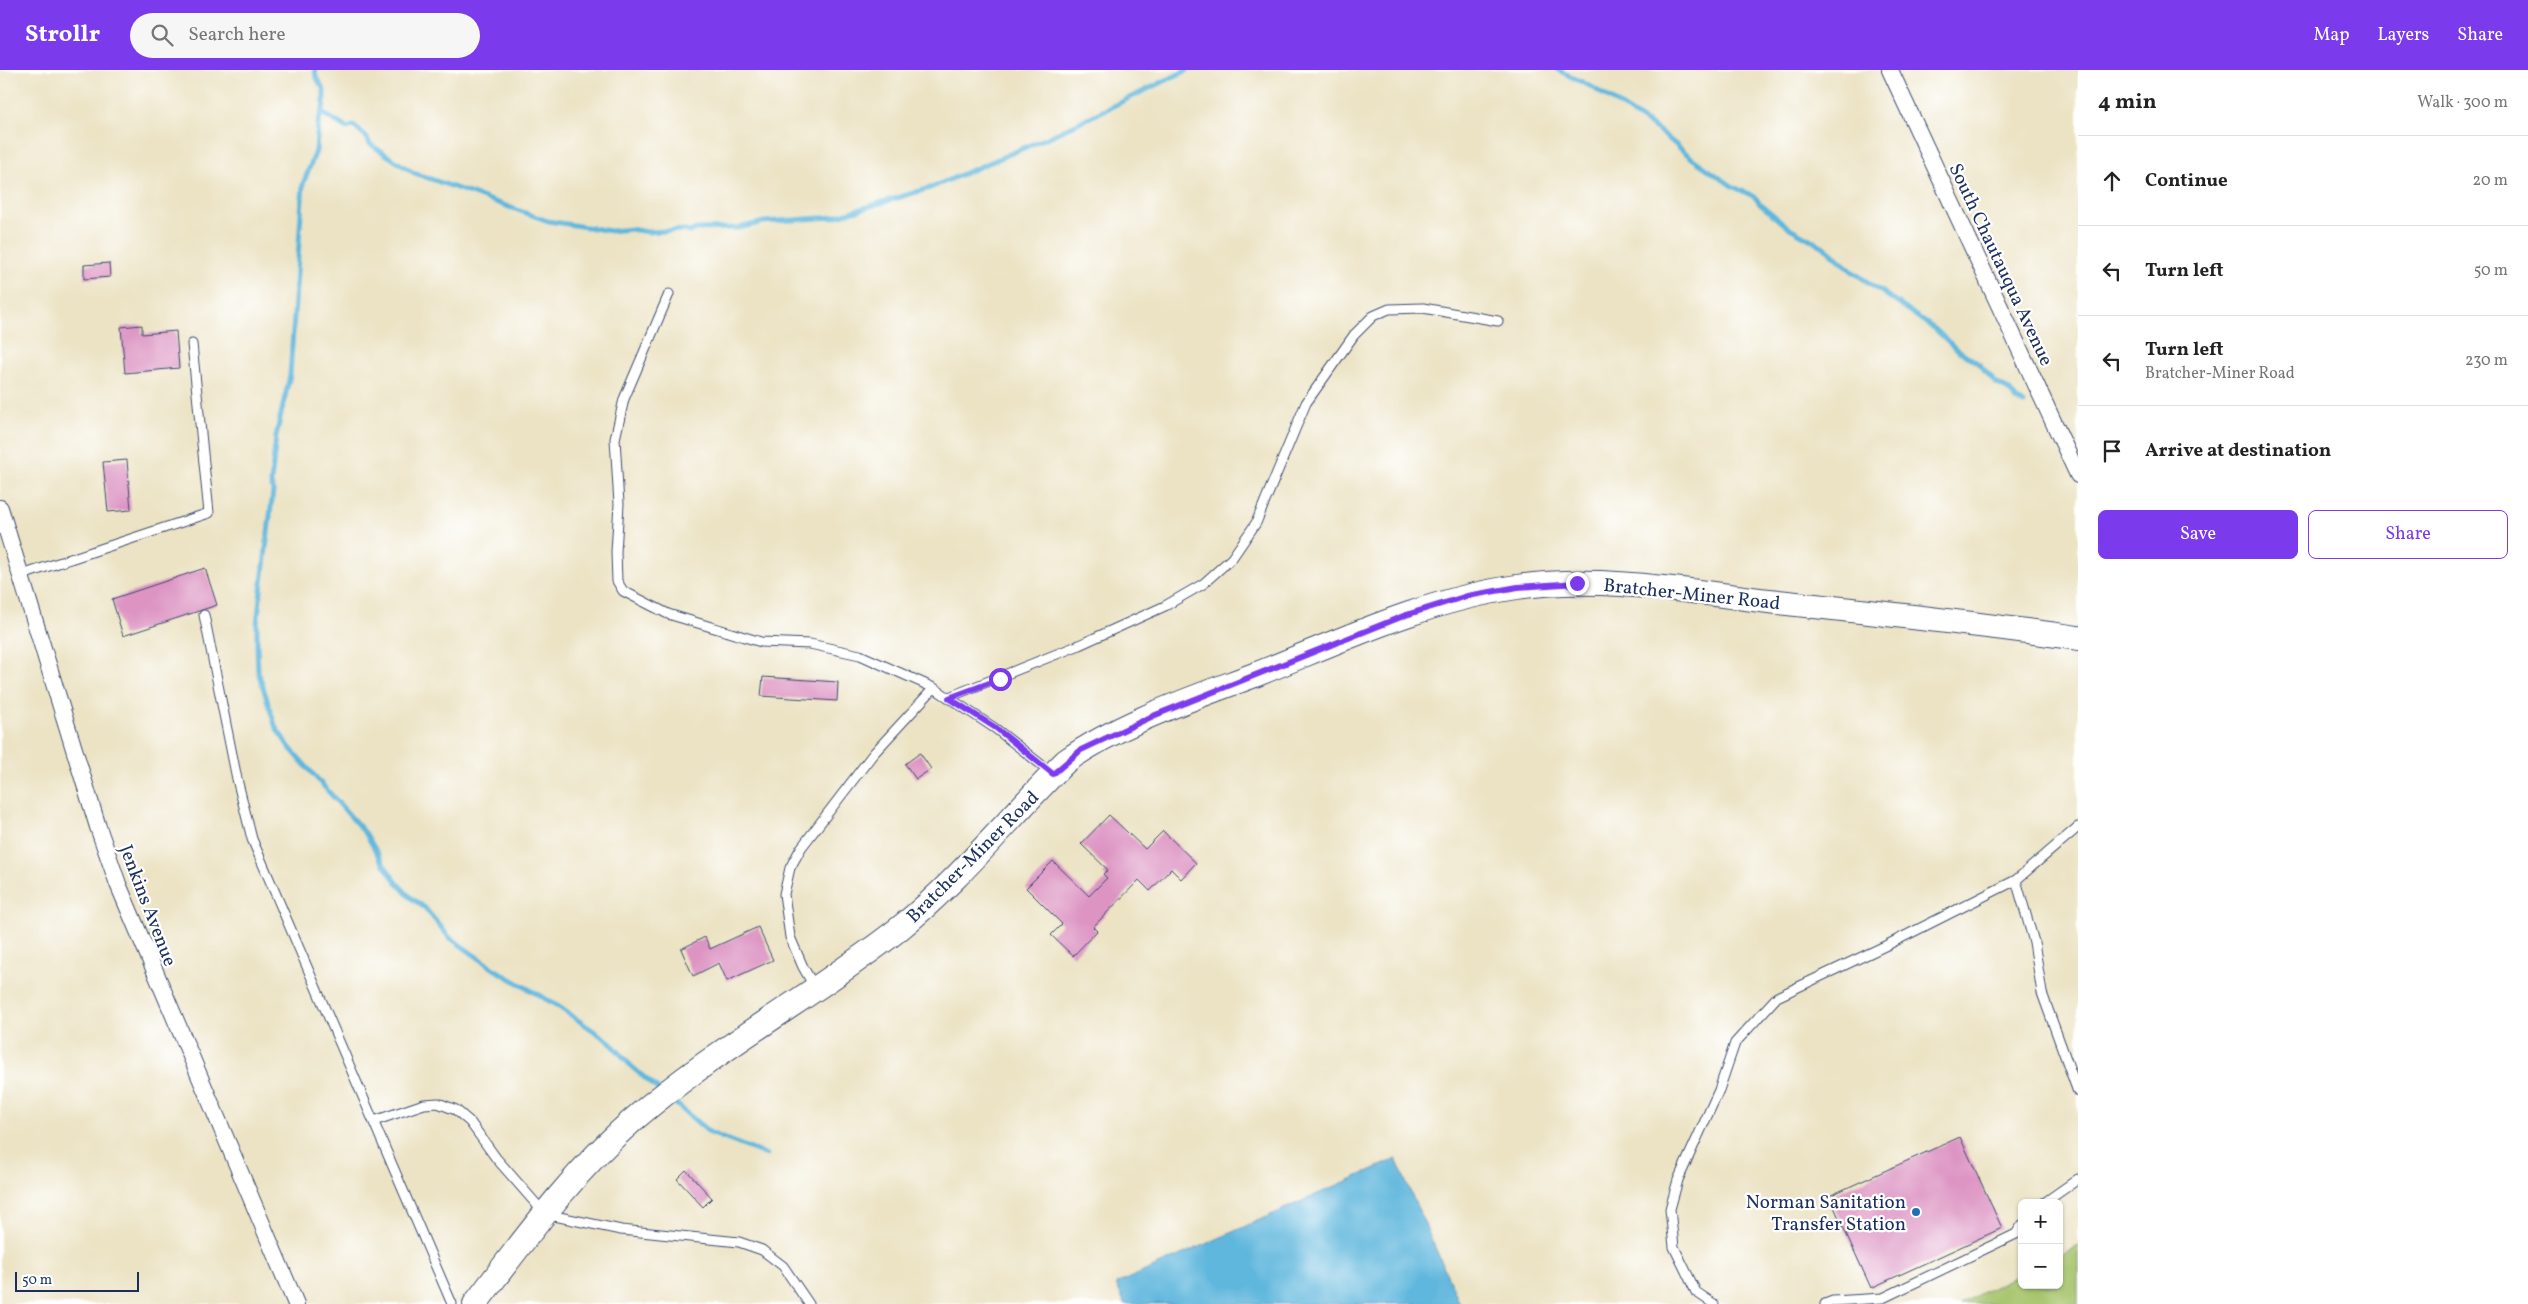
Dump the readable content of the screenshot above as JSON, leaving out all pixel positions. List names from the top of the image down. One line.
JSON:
{"streets":{"street":["South Chautauqua Avenue","Bratcher-Miner Road","Jenkins Avenue"]},"places":["Norman Sanitation Transfer Station"],"scale_bar":"50 m","page":{"header":"Strollr","search":"Search here","nav":["Map","Layers","Share"],"heading":["4 min","Walk · 300 m"],"list":[["Continue","20 m"],["Turn left","50 m"],["Turn left","Bratcher-Miner Road","230 m"],"Arrive at destination"],"buttons":["Save","Share"],"map_buttons":["+","−"],"scale":"50 m"}}
